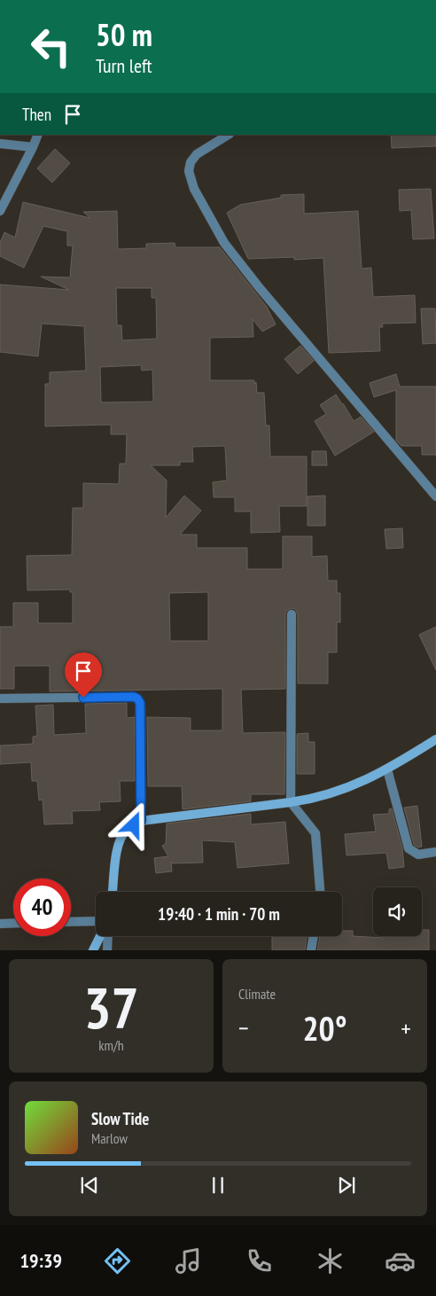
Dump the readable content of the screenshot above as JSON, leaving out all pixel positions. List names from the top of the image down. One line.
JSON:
{"page":{"turn":["50 m","Turn left"],"then":"Then","limit":"40","trip":"19:40 · 1 min · 70 m","tile":[["37","km/h"],"Climate"],"heat":["−","20°","+"],"song":["Slow Tide","Marlow"],"tabs":"19:39"}}
